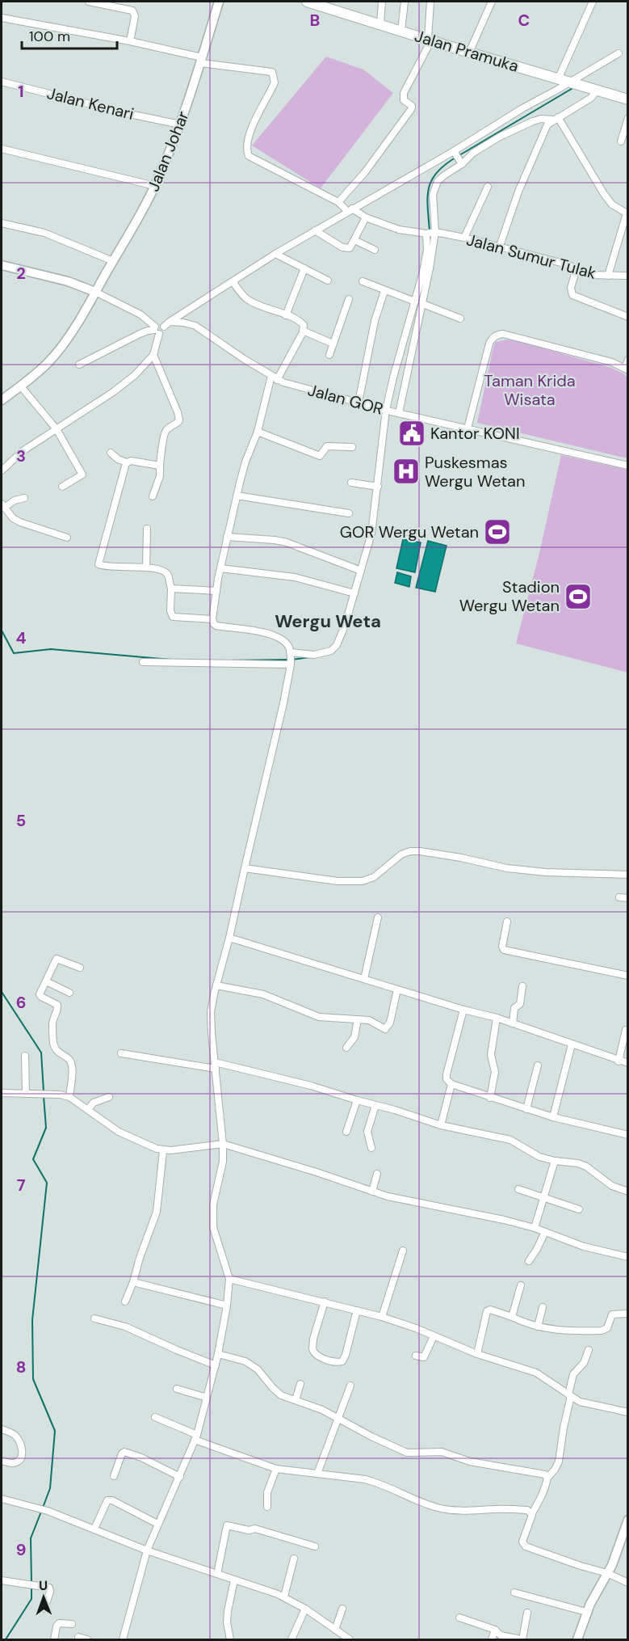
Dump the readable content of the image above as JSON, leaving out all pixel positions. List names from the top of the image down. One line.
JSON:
{"streets":{"main road":["Jalan Pramuka"],"street":["Jalan Kenari","Jalan Johar","Jalan Sumur Tulak","Jalan GOR"]},"crossings":[["Jalan Kenari","Jalan Johar"],["Jalan Johar","Jalan Sumur Tulak"]],"districts":["Wergu Weta"],"parks":["Taman Krida Wisata"],"places":{"public building":["Kantor KONI"],"hospital":["Puskesmas Wergu Wetan"],"sports":["GOR Wergu Wetan","Stadion Wergu Wetan"]},"scale_bar":"100 m","north":"top","grid":{"columns":["B","C"],"rows":["1","2","3","4","5","6","7","8","9"]}}
